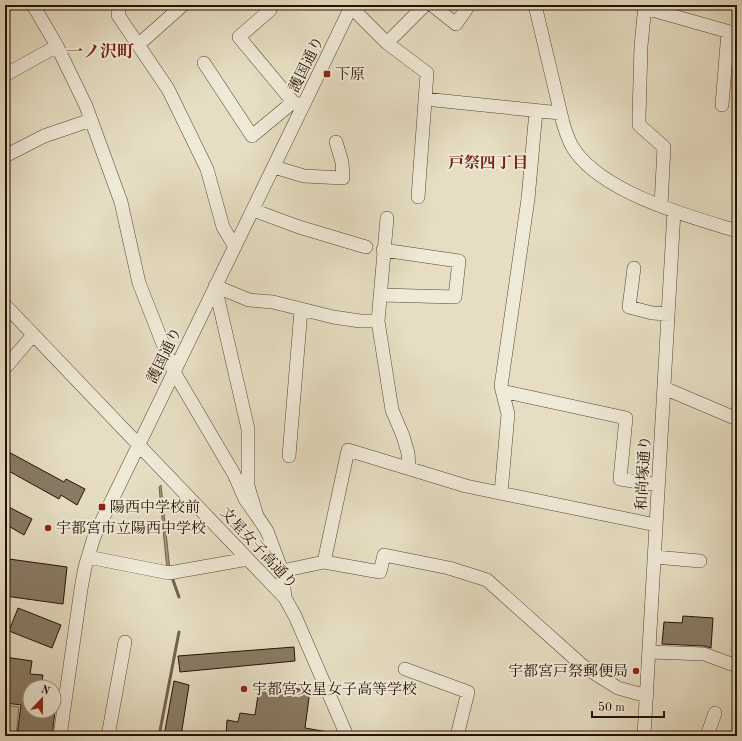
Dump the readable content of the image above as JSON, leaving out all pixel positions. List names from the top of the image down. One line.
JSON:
{"streets":{"street":["護国通り","和尚塚通り","文星女子高通り"]},"crossings":[["護国通り","文星女子高通り"]],"districts":["一ノ沢町","戸祭四丁目"],"places":{"transit":["下原","陽西中学校前"],"other":["宇都宮市立陽西中学校","宇都宮戸祭郵便局","宇都宮文星女子高等学校"]},"scale_bar":"50 m","north":"top"}
